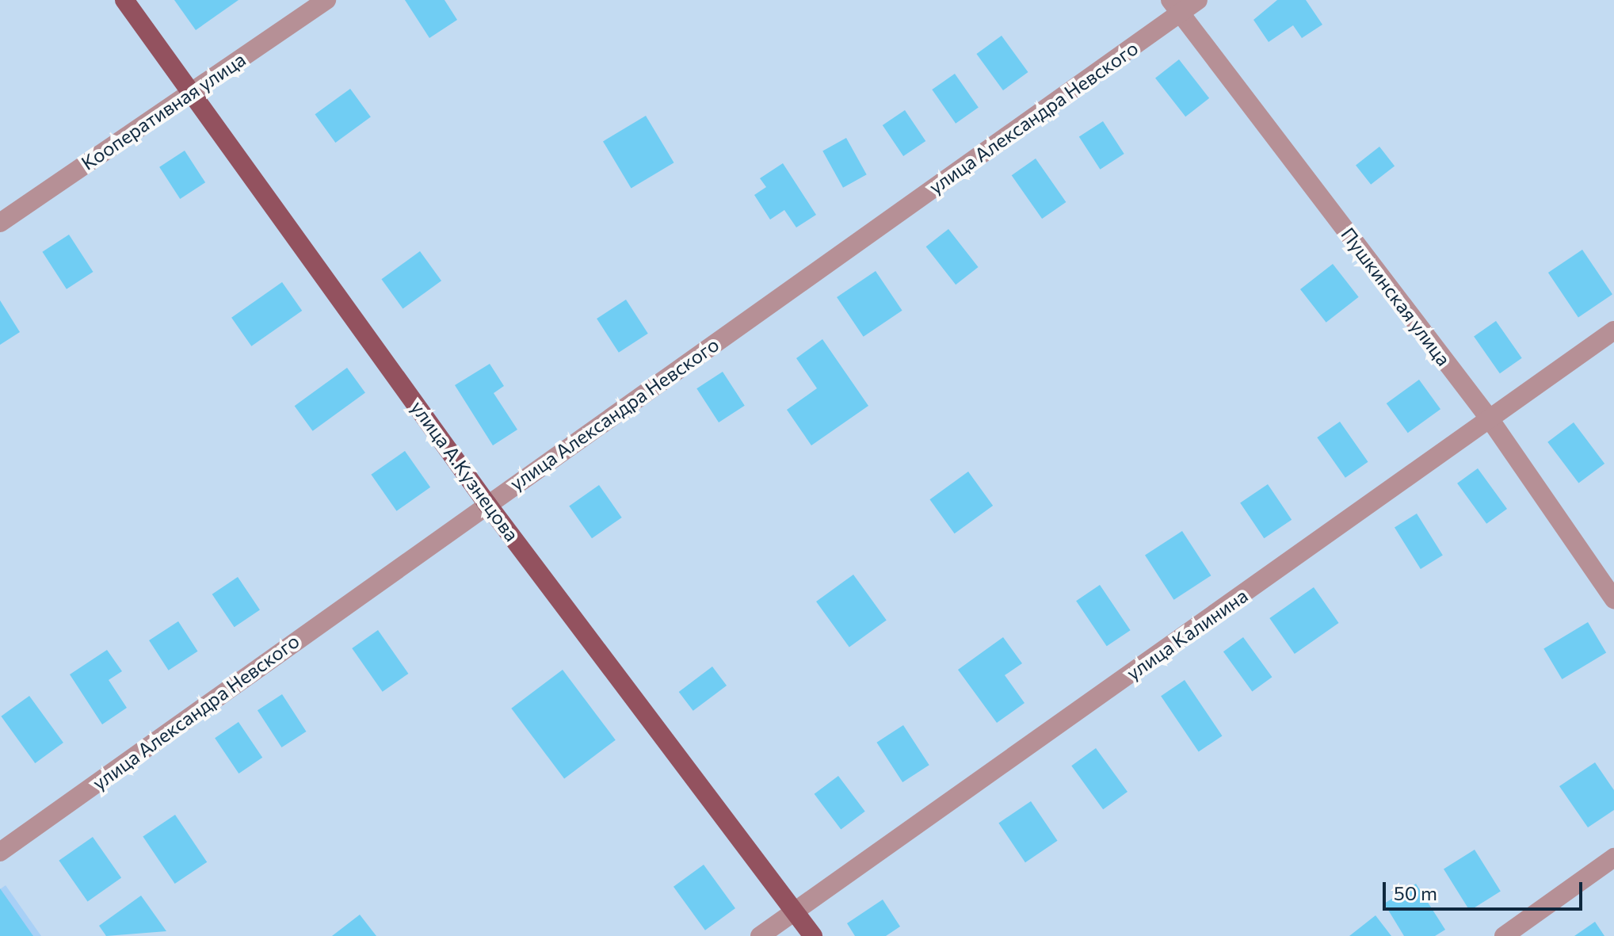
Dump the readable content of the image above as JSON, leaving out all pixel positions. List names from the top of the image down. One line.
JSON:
{"streets":{"main road":["улица А.Кузнецова"],"street":["Кооперативная улица","улица Александра Невского","Пушкинская улица","улица Калинина"]},"crossings":[["Кооперативная улица","улица А.Кузнецова"],["улица Александра Невского","Пушкинская улица"],["улица Александра Невского","улица А.Кузнецова"],["Пушкинская улица","улица Калинина"],["улица А.Кузнецова","улица Калинина"]],"scale_bar":"50 m"}
